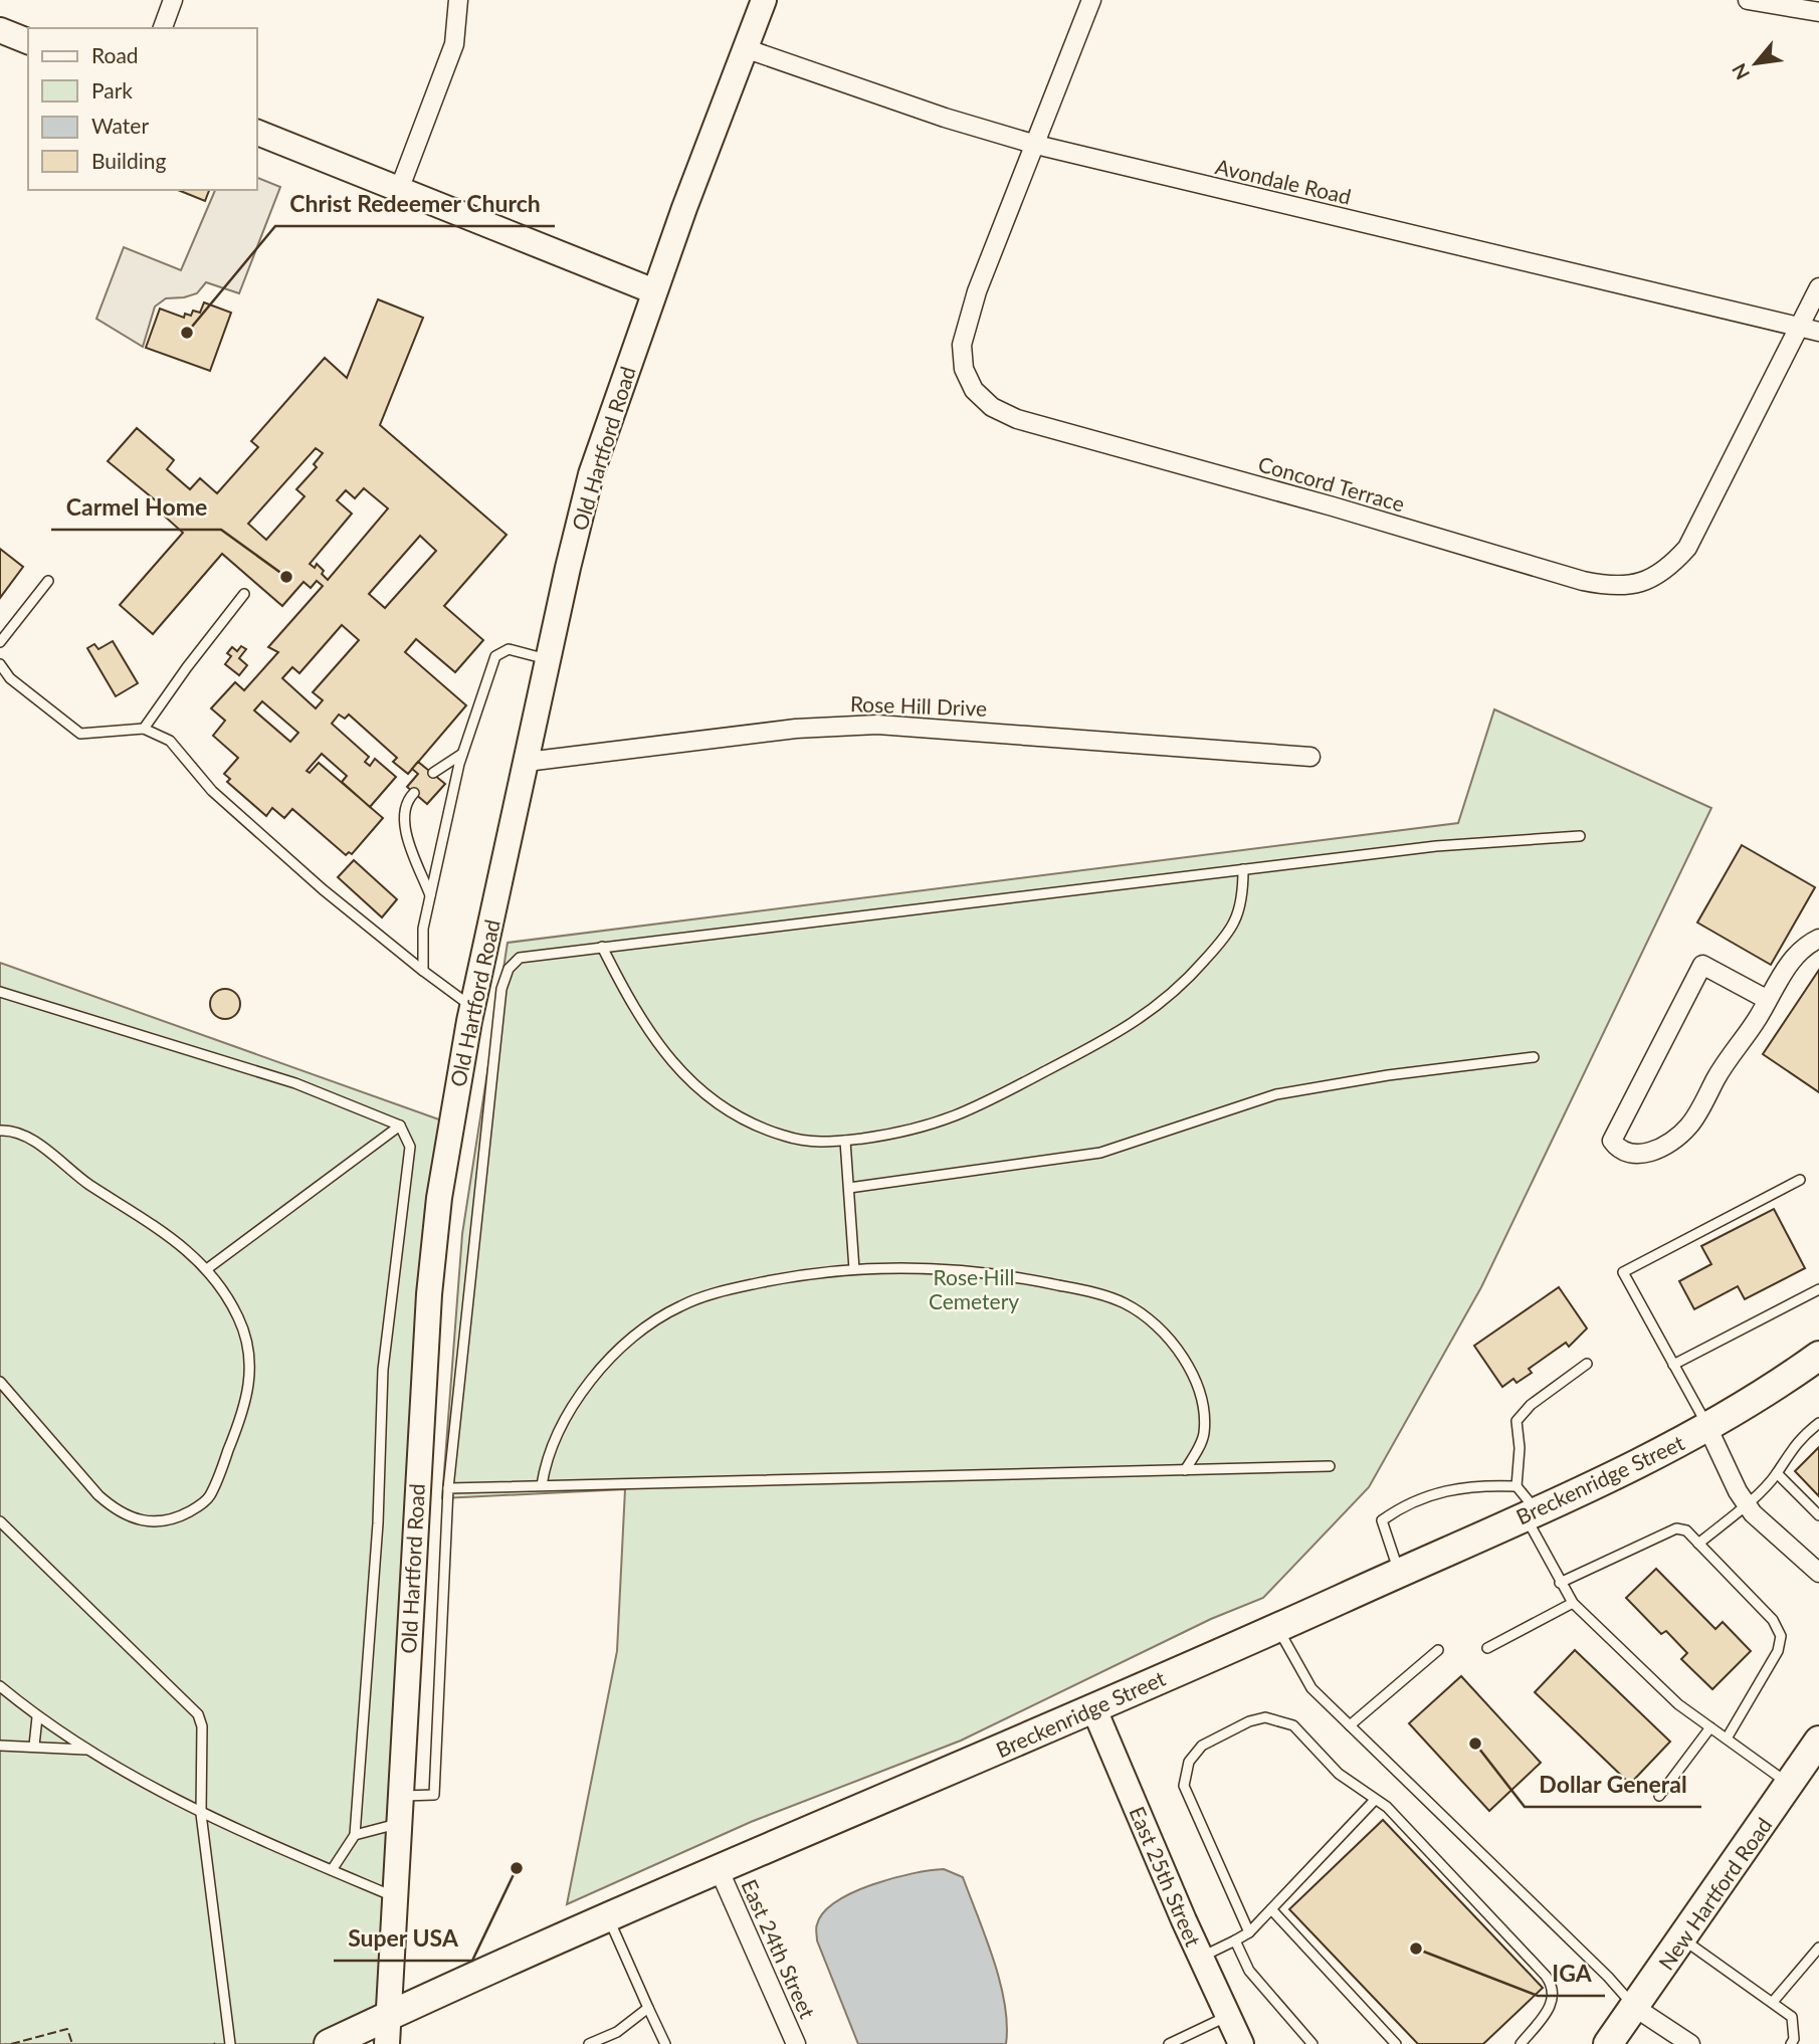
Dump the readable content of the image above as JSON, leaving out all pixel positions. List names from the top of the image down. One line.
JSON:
{"streets":{"main road":["Old Hartford Road","Breckenridge Street","East 25th Street","New Hartford Road"],"street":["Avondale Road","Concord Terrace","Rose Hill Drive","East 24th Street"]},"crossings":[["Avondale Road","Old Hartford Road"],["Avondale Road","Concord Terrace"],["Old Hartford Road","Rose Hill Drive"],["Old Hartford Road","Breckenridge Street"],["Breckenridge Street","East 25th Street"],["Breckenridge Street","East 24th Street"]],"parks":["Rose Hill Cemetery"],"places":["Christ Redeemer Church","Carmel Home","Dollar General","Super USA","IGA"],"legend":["Road","Park","Water","Building"],"north":"bottom left"}
